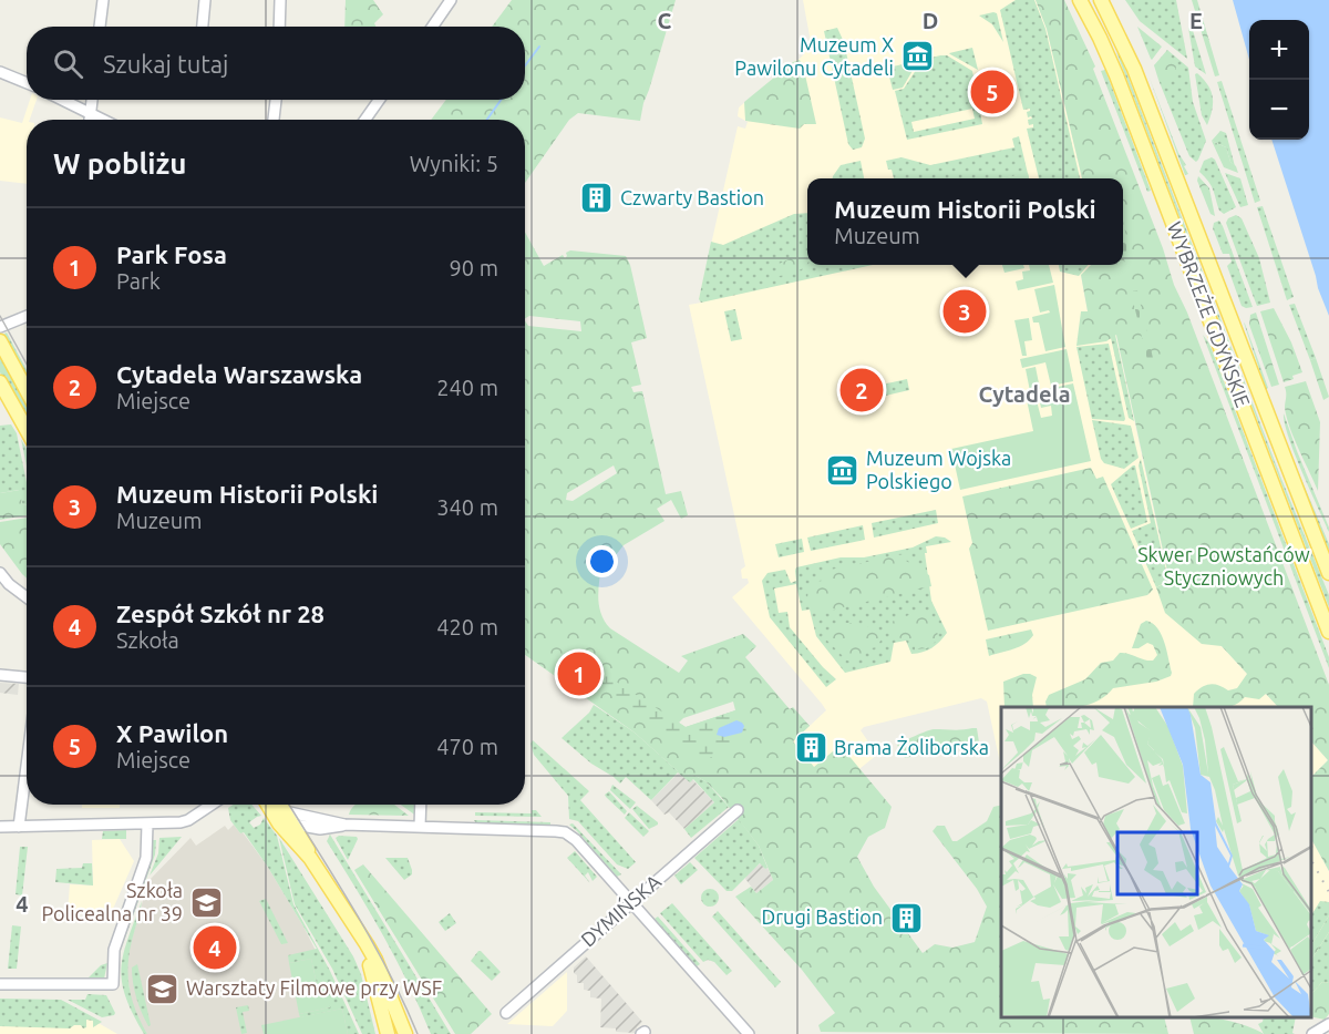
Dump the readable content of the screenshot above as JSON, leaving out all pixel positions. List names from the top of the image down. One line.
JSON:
{"streets":{"main road":["WYBRZEŻE GDYŃSKIE"],"street":["DYMIŃSKA"]},"districts":["Cytadela"],"parks":["Skwer Powstańców Styczniowych"],"places":{"museum":["Muzeum X Pawilonu Cytadeli","Muzeum Wojska Polskiego"],"building":["Czwarty Bastion","Brama Żoliborska","Drugi Bastion"],"school or university":["Szkoła Policealna nr 39","Warsztaty Filmowe przy WSF"]},"page":{"map_buttons":["+","−"],"search":"Szukaj tutaj","pins":["5","3","2","1","4"],"heading":["W pobliżu","Wyniki: 5"],"popup":["Muzeum Historii Polski","Muzeum"],"list":[{"mark":"1","name":"Park Fosa","note":"Park","value":"90 m"},{"mark":"2","name":"Cytadela Warszawska","note":"Miejsce","value":"240 m"},{"mark":"3","name":"Muzeum Historii Polski","note":"Muzeum","value":"340 m"},{"mark":"4","name":"Zespół Szkół nr 28","note":"Szkoła","value":"420 m"},{"mark":"5","name":"X Pawilon","note":"Miejsce","value":"470 m"}]},"grid":{"columns":["C","D","E"],"rows":["4"]}}
